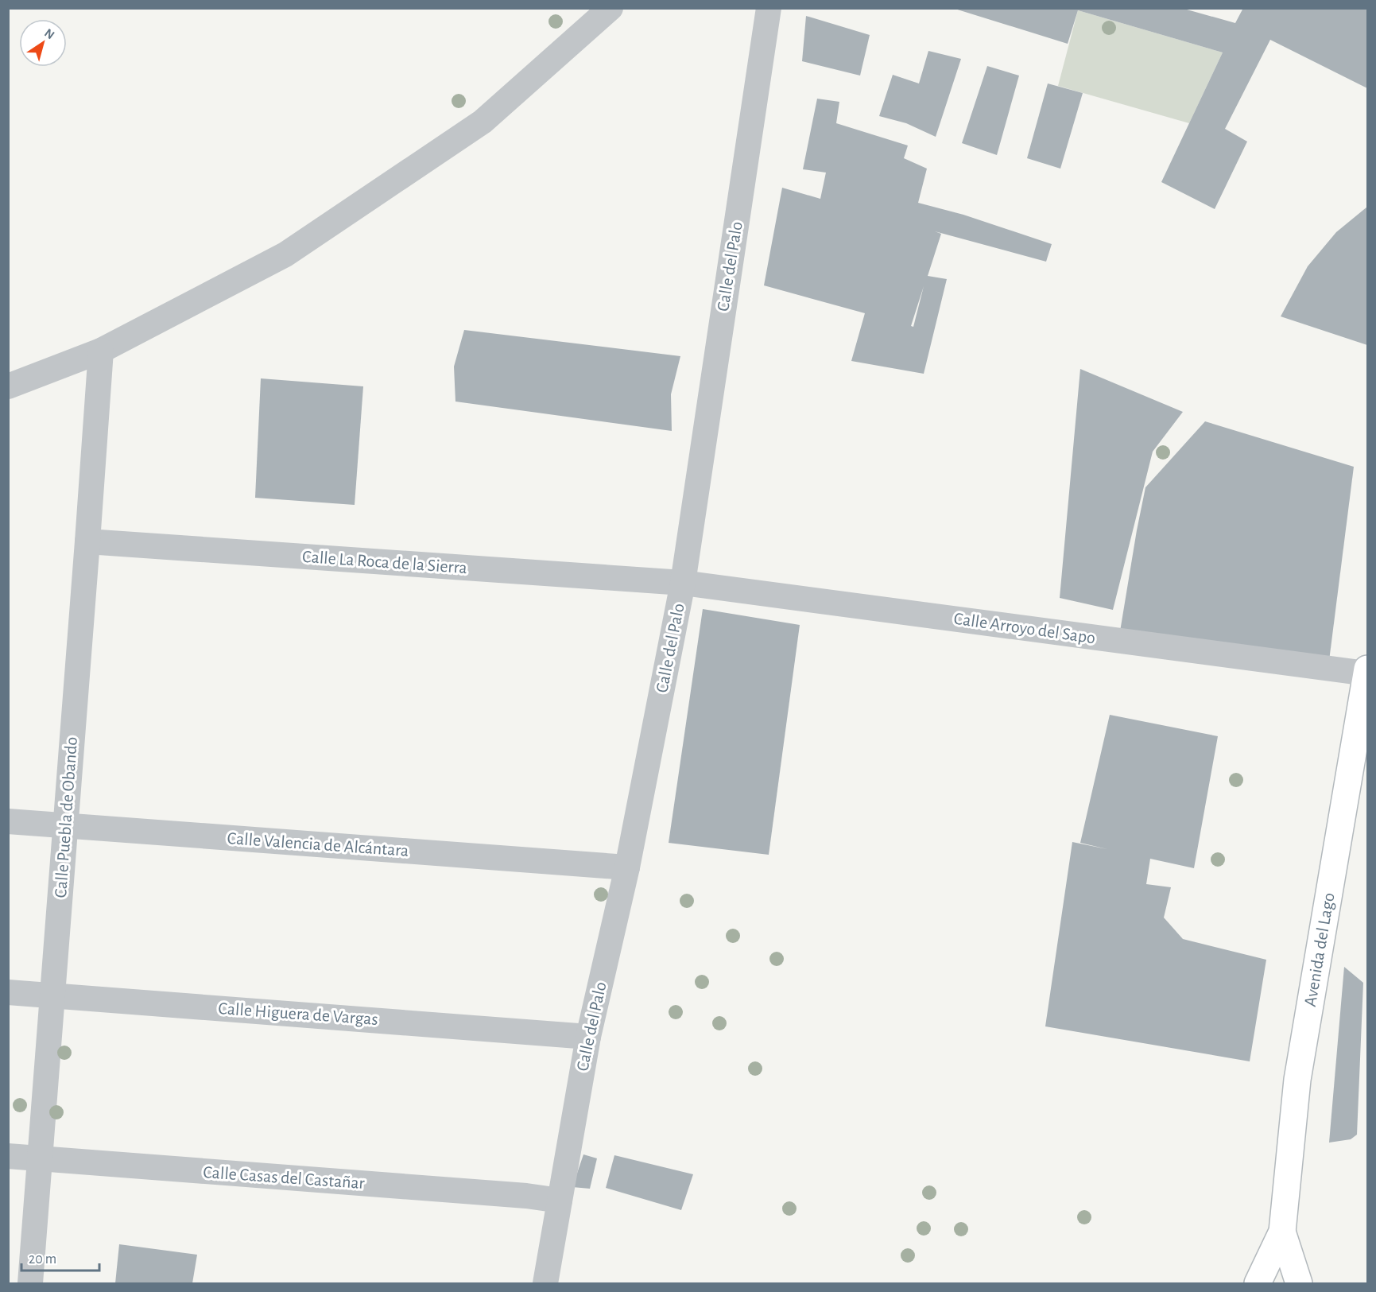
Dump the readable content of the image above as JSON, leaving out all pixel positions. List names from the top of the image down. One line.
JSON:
{"streets":{"street":["Calle del Palo","Calle La Roca de la Sierra","Calle Arroyo del Sapo","Calle Puebla de Obando","Calle Valencia de Alcántara","Avenida del Lago","Calle Higuera de Vargas","Calle Casas del Castañar"]},"crossings":[["Calle del Palo","Calle La Roca de la Sierra"],["Calle del Palo","Calle Arroyo del Sapo"],["Calle del Palo","Calle Valencia de Alcántara"],["Calle del Palo","Calle Higuera de Vargas"],["Calle del Palo","Calle Casas del Castañar"],["Calle La Roca de la Sierra","Calle Arroyo del Sapo"],["Calle La Roca de la Sierra","Calle Puebla de Obando"],["Calle Arroyo del Sapo","Avenida del Lago"],["Calle Puebla de Obando","Calle Valencia de Alcántara"],["Calle Puebla de Obando","Calle Higuera de Vargas"],["Calle Puebla de Obando","Calle Casas del Castañar"]],"scale_bar":"20 m","north":"top right"}
